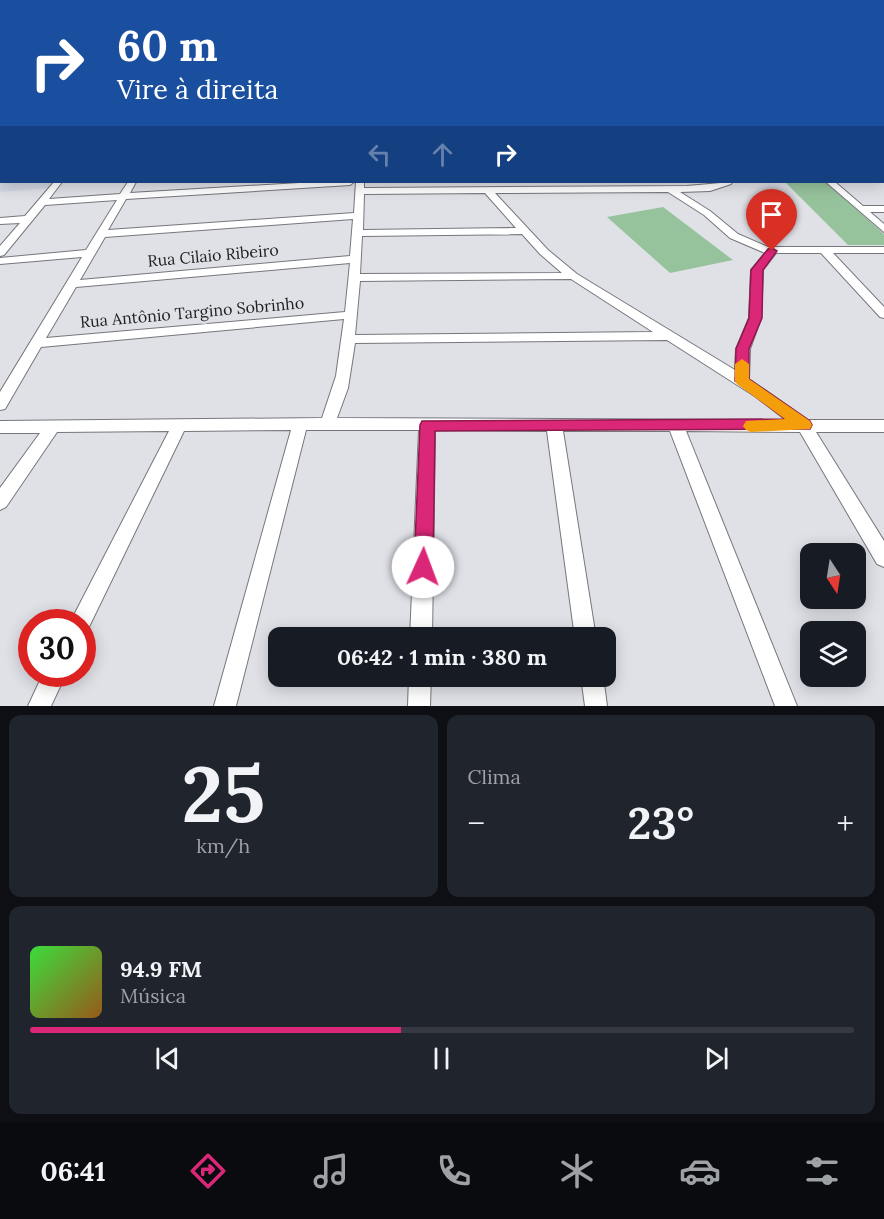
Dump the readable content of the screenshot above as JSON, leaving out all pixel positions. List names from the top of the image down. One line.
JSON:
{"streets":{"street":["Rua Cilaio Ribeiro","Rua Antônio Targino Sobrinho"]},"north":"bottom","page":{"turn":["60 m","Vire à direita"],"limit":"30","trip":"06:42 · 1 min · 380 m","tile":[["25","km/h"],"Clima"],"heat":["−","23°","+"],"song":["94.9 FM","Música"],"tabs":"06:41"}}
